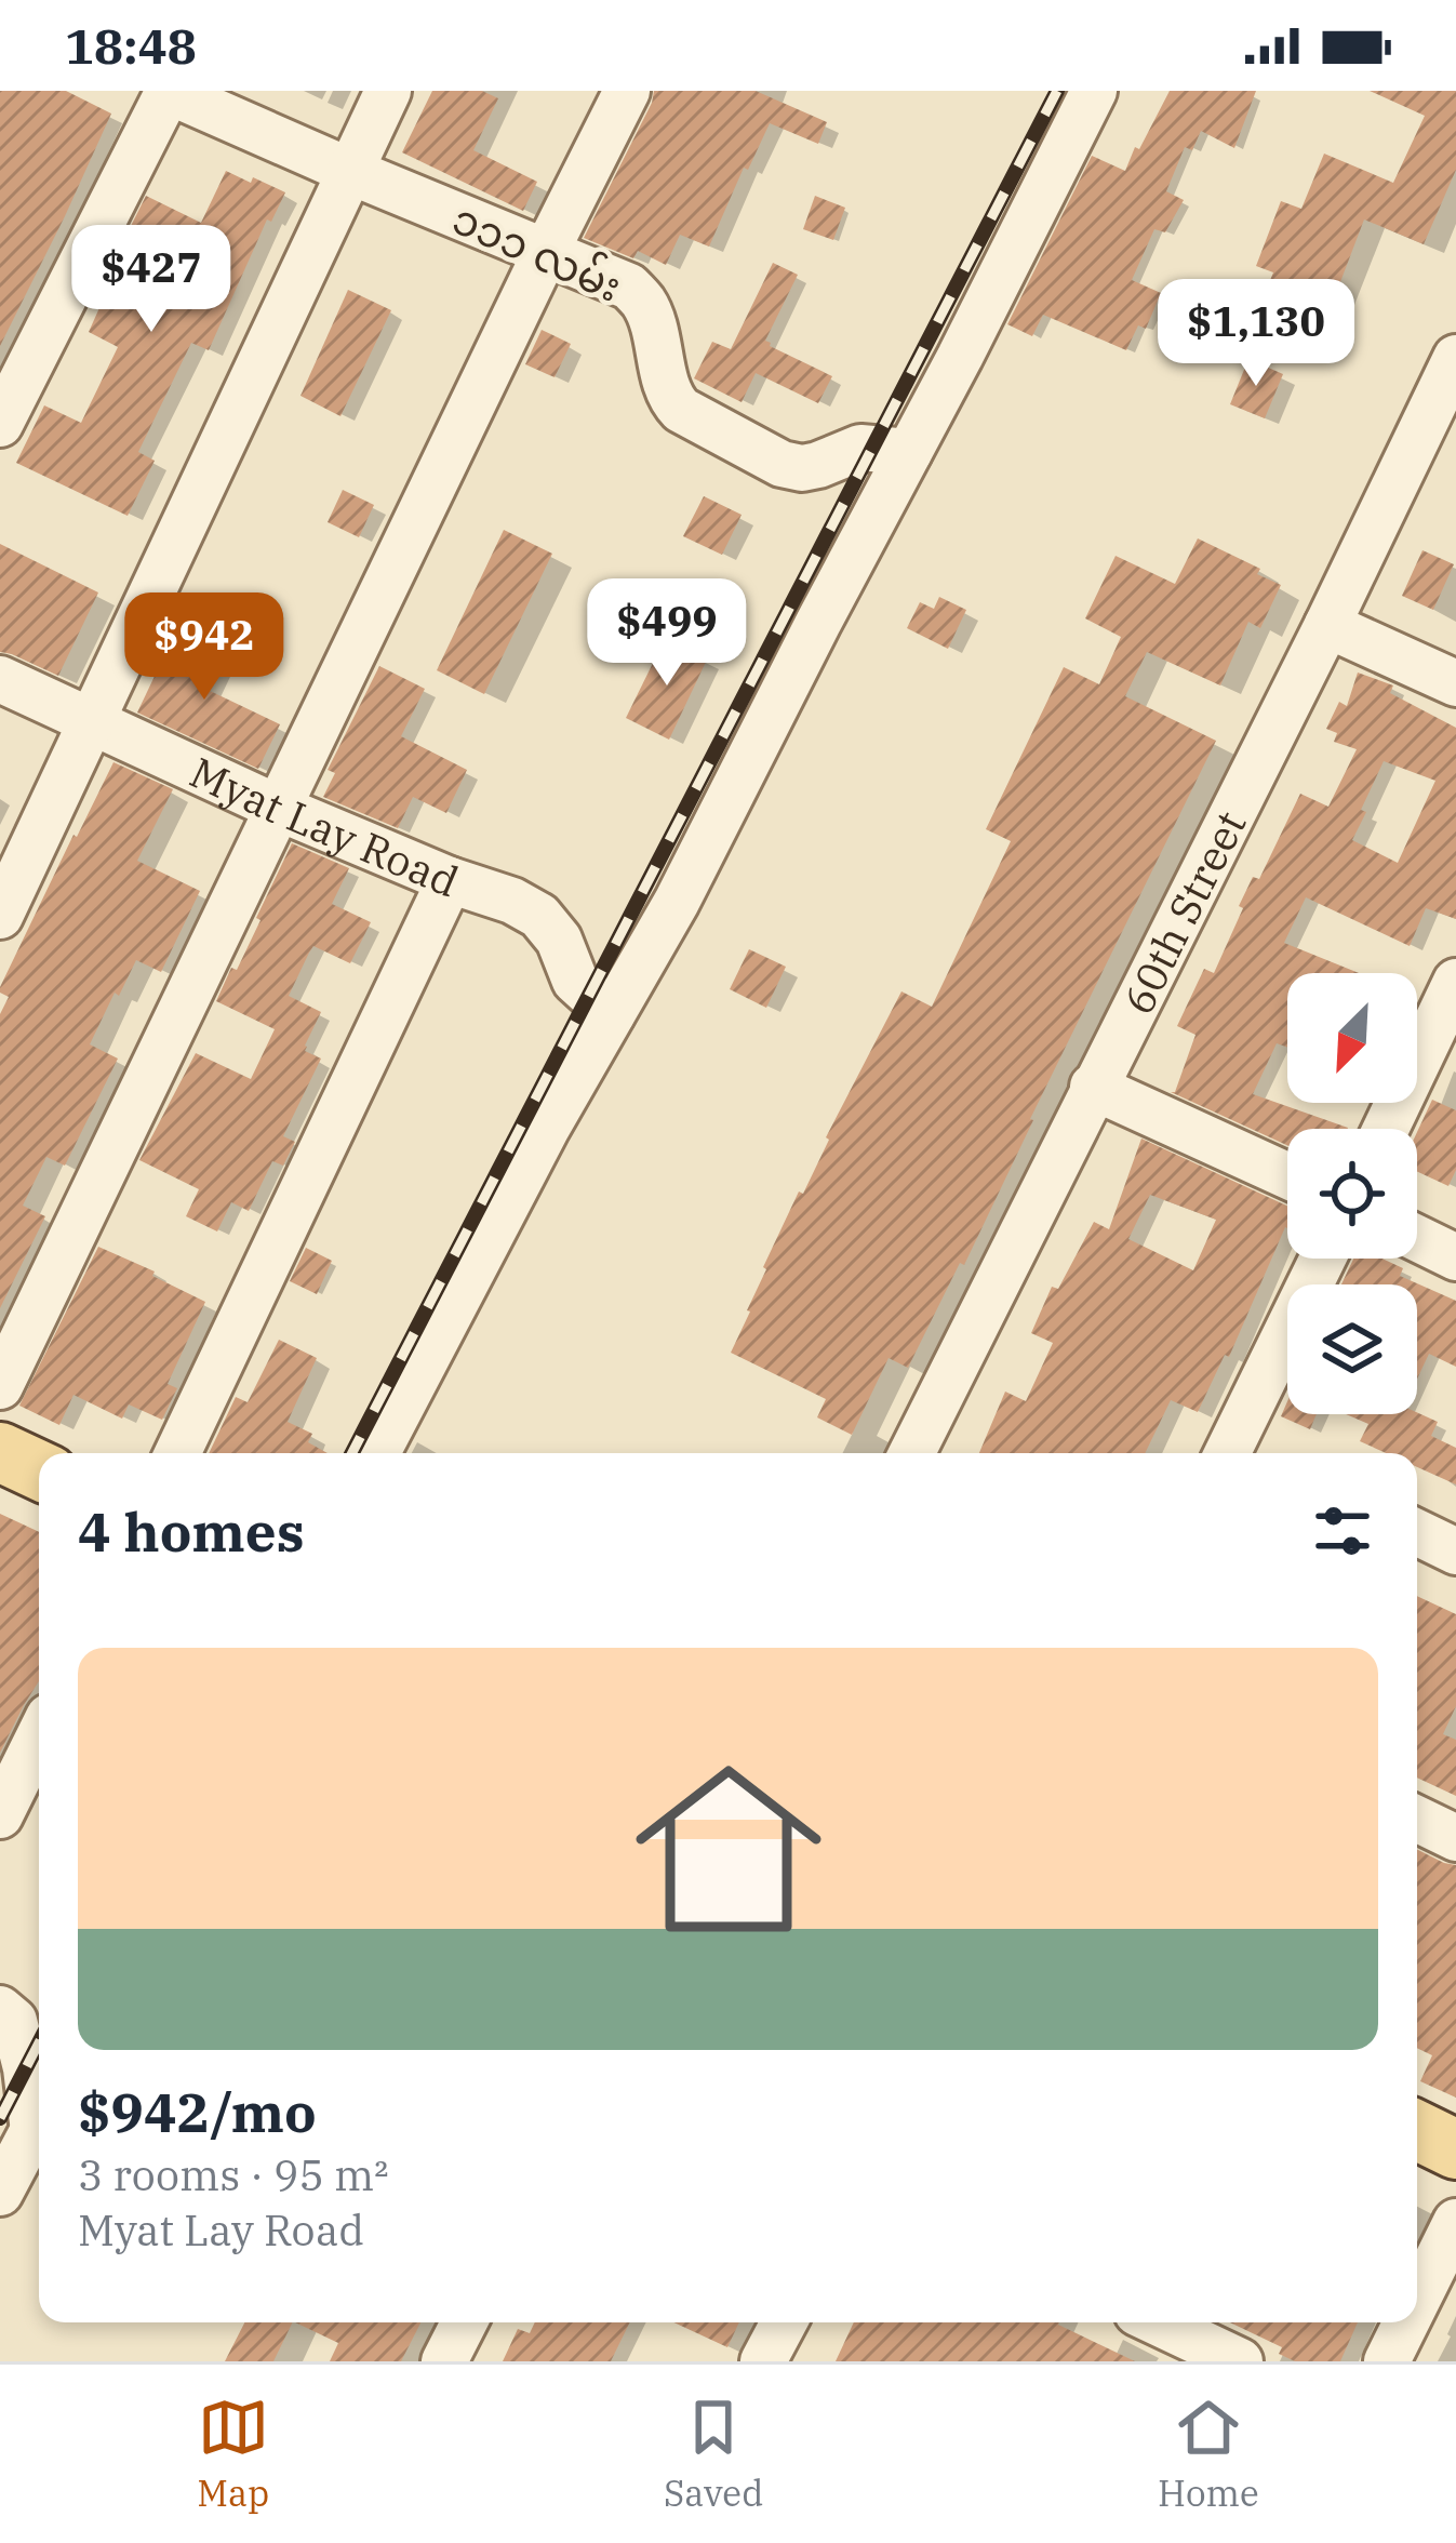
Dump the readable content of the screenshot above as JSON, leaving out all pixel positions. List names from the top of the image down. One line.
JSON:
{"streets":{"street":["၁၁၁ လမ်း","Myat Lay Road","60th Street"]},"north":"bottom left","page":{"status":"18:48","price":["$427","$1,130","$499","$942"],"heading":"4 homes","list":[{"name":"$942/mo","note":"3 rooms · 95 m² · Myat Lay Road"}],"tabs":["Map","Saved","Home"]}}
